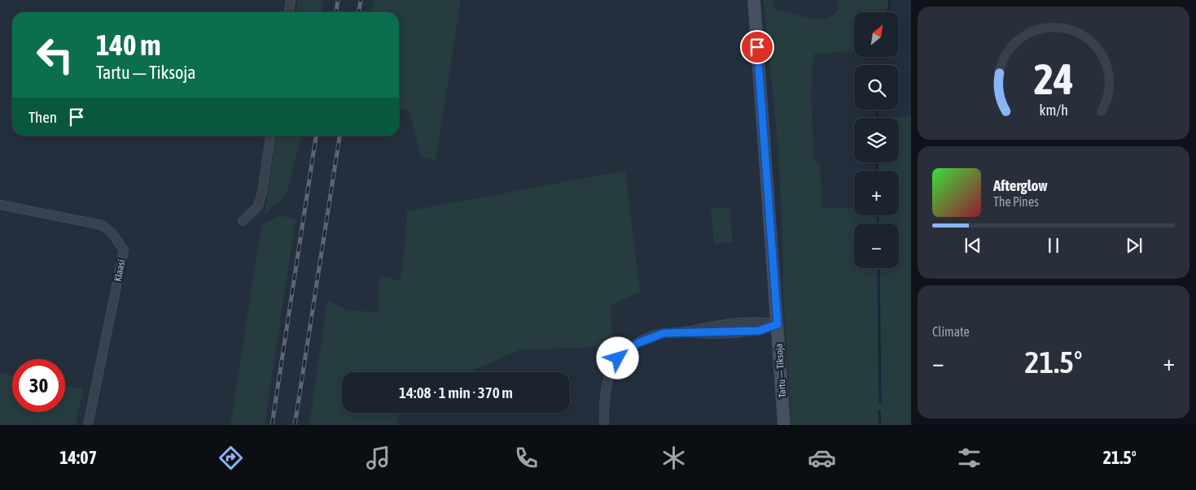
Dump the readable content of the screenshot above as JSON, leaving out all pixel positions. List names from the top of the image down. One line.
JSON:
{"streets":{"main road":["Tartu — Tiksoja"],"street":["Klaasi"]},"north":"top right","page":{"map_buttons":["+","−"],"turn":["140 m","Tartu — Tiksoja"],"then":"Then","song":["Afterglow","The Pines"],"tile":"Climate","heat":["−","21.5°","+"],"limit":"30","trip":"14:08 · 1 min · 370 m","tabs":["14:07","21.5°"],"gauge":["24","km/h"]}}
